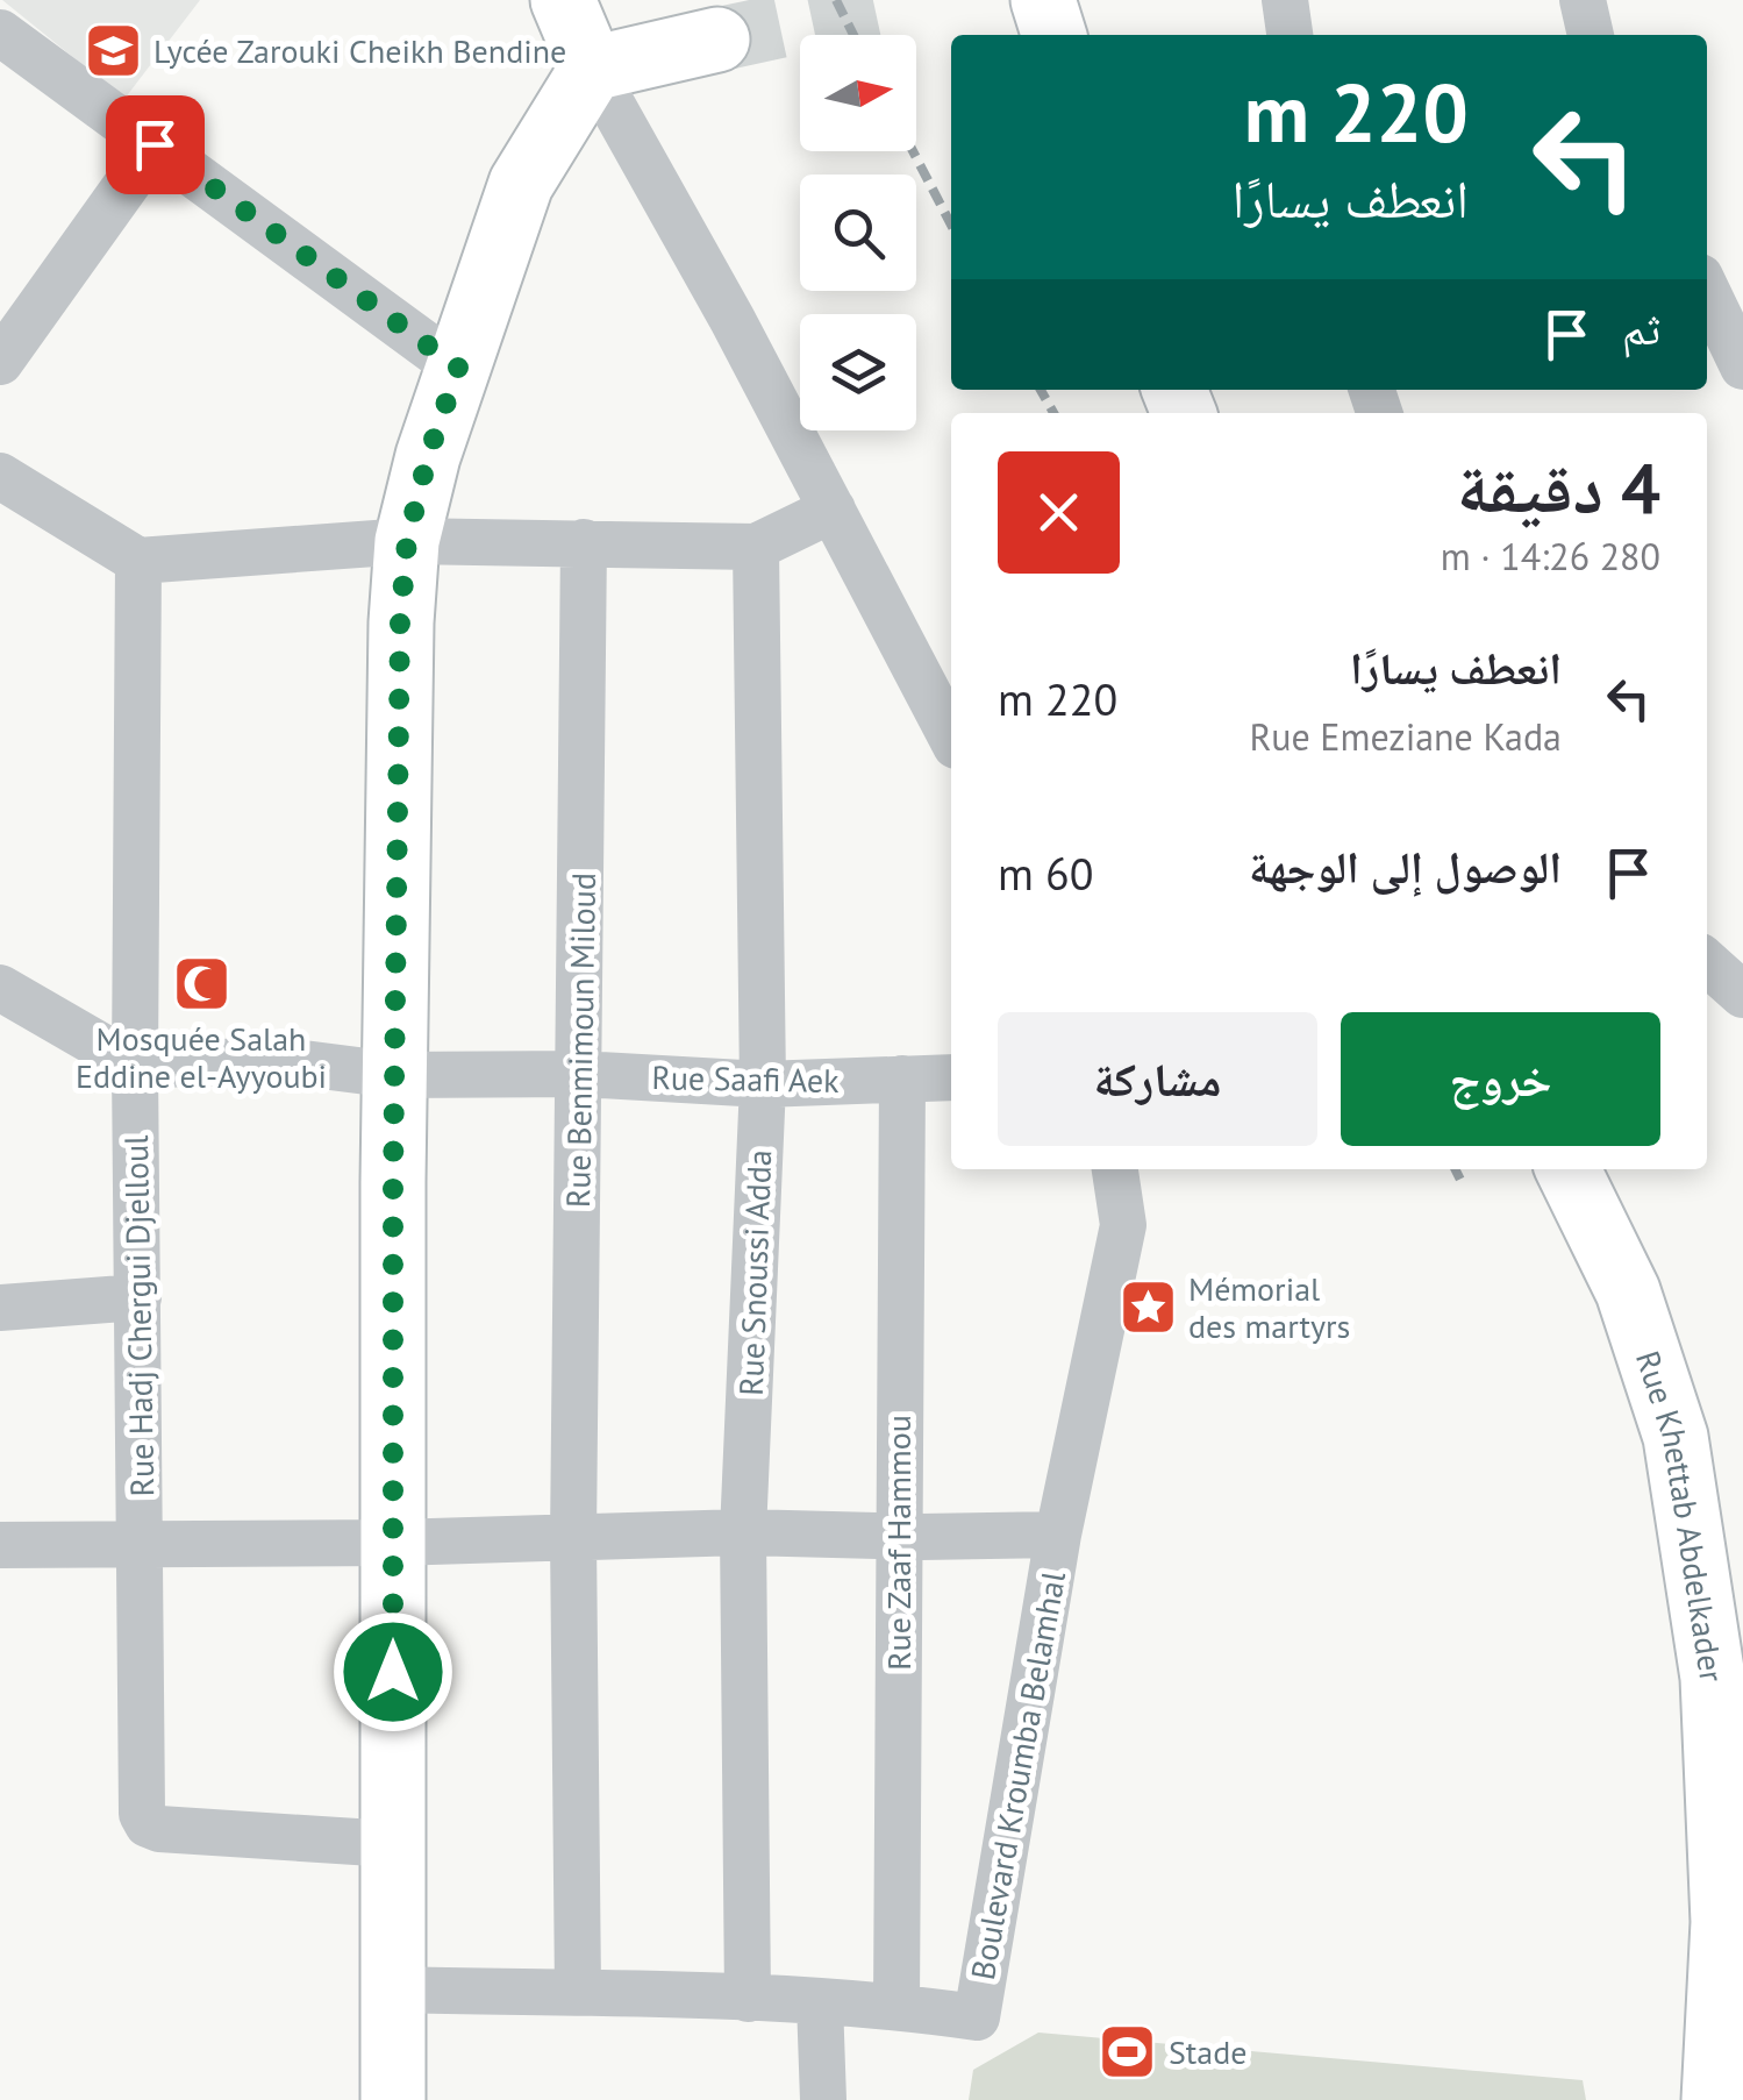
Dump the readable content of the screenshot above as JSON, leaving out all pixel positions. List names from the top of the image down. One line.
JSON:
{"streets":{"main road":["Rue Khettab Abdelkader"],"street":["Rue Benmimoun Miloud","Rue Saafi Aek","Rue Snoussi Adda","Rue Hadj Chergui Djelloul","Rue Zaaf Hammou","Boulevard Kroumba Belamhal"]},"crossings":[["Rue Benmimoun Miloud","Rue Saafi Aek"],["Rue Benmimoun Miloud","Boulevard Kroumba Belamhal"],["Rue Saafi Aek","Rue Snoussi Adda"],["Rue Saafi Aek","Rue Hadj Chergui Djelloul"],["Rue Saafi Aek","Rue Zaaf Hammou"],["Rue Snoussi Adda","Boulevard Kroumba Belamhal"],["Rue Zaaf Hammou","Boulevard Kroumba Belamhal"]],"places":{"school or university":["Lycée Zarouki Cheikh Bendine"],"mosque":["Mosquée Salah Eddine el-Ayyoubi"],"place":["Mémorial des martyrs"],"sports":["Stade"]},"north":"right","page":{"turn":["220 m","انعطف يسارًا"],"then":"ثم","heading":["4 دقيقة","280 m · 14:26"],"list":[{"name":"انعطف يسارًا","note":"Rue Emeziane Kada","value":"220 m"},{"name":"الوصول إلى الوجهة","value":"60 m"}],"buttons":["خروج","مشاركة"]}}
